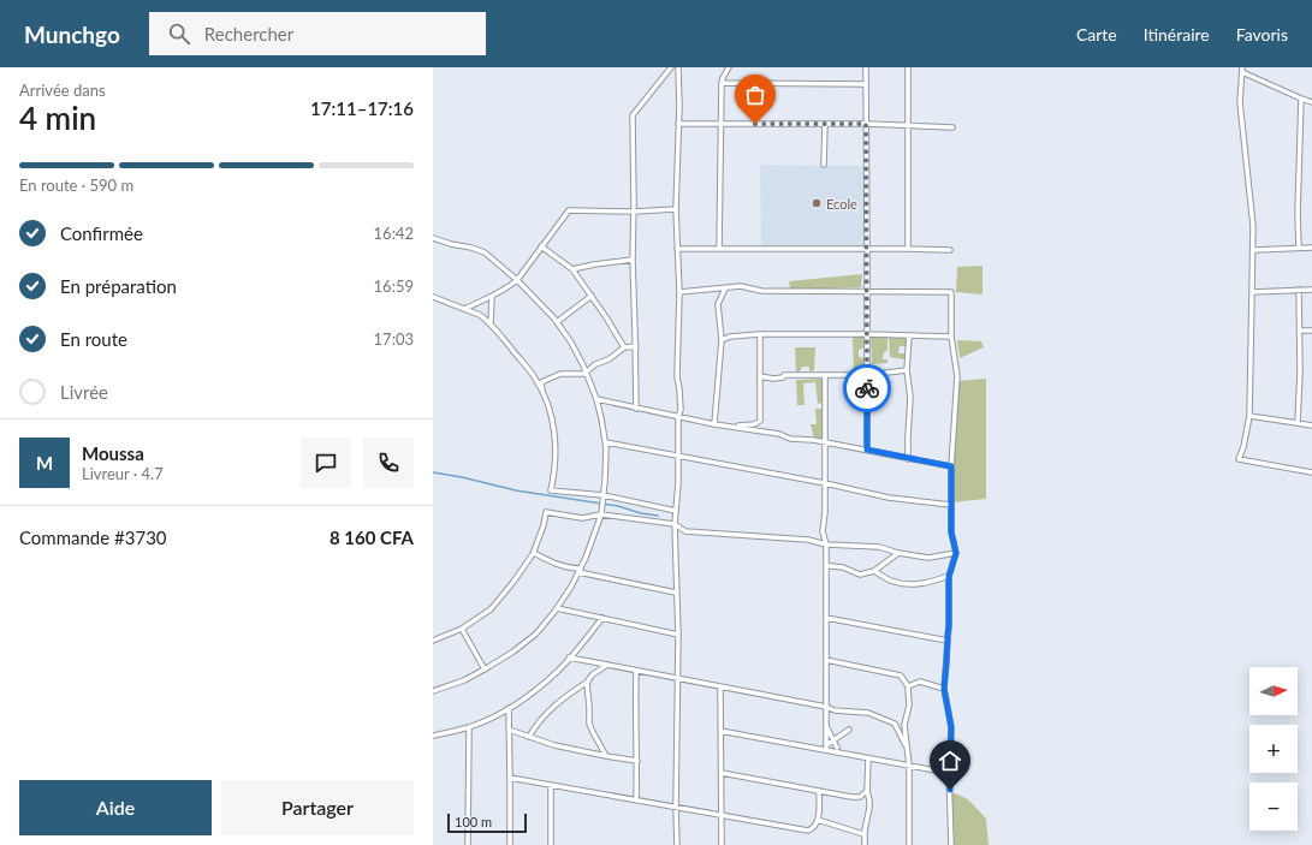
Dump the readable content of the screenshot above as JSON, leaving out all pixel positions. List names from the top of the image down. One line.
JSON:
{"places":["Ecole"],"scale_bar":"100 m","north":"right","page":{"header":"Munchgo","search":"Rechercher","nav":["Carte","Itinéraire","Favoris"],"heading":["4 min","Arrivée dans","17:11–17:16"],"panel":["Moussa","Livreur · 4.7","Commande #3730","8 160 CFA"],"bar":"En route · 590 m","list":[["Confirmée","16:42"],["En préparation","16:59"],["En route","17:03"],"Livrée"],"round":"M","map_buttons":["+","−"],"buttons":["Aide","Partager"],"scale":"100 m"}}
